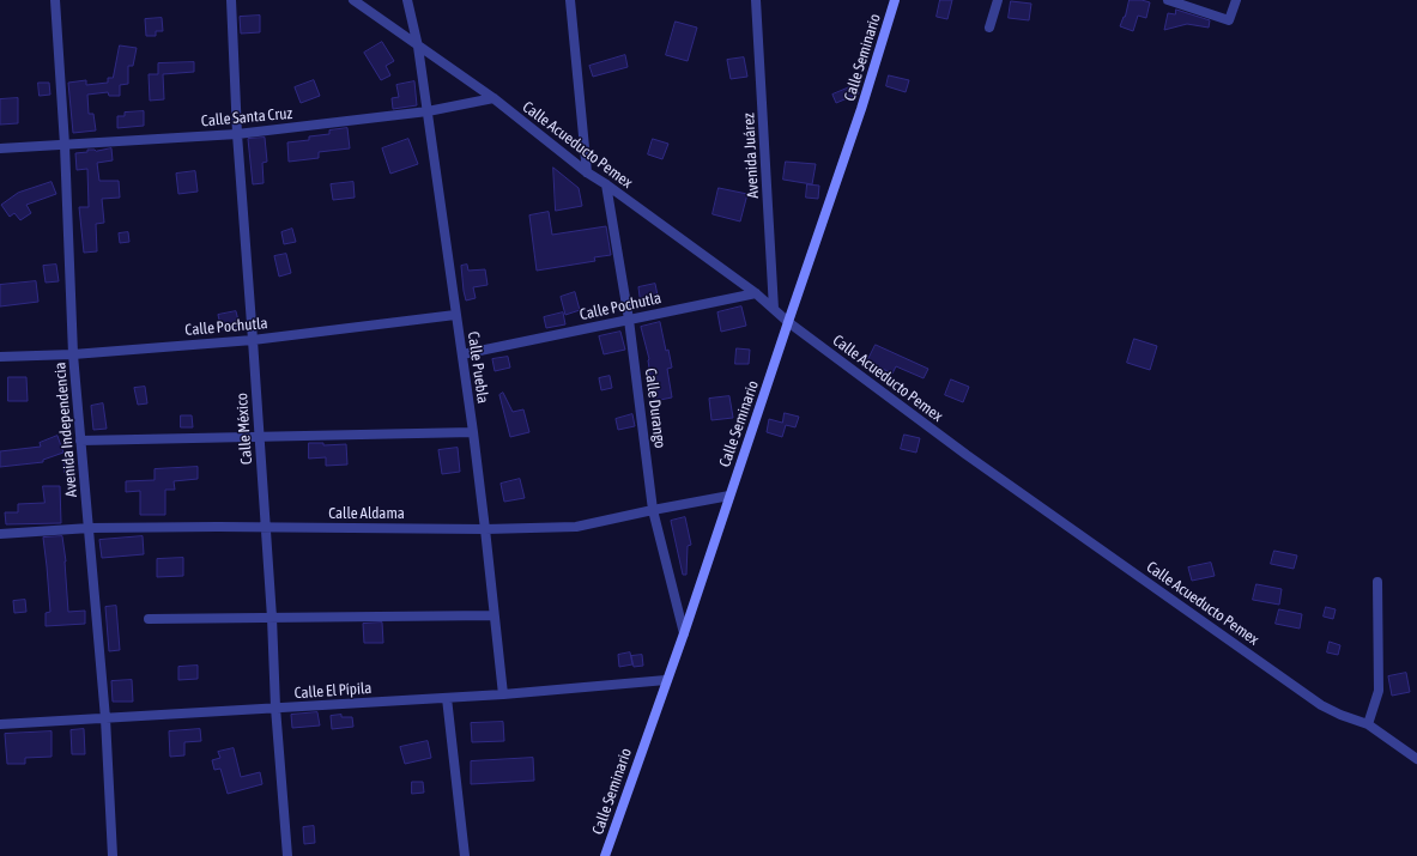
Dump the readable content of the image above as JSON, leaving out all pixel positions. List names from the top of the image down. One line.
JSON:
{"streets":{"street":["Calle Seminario","Calle Santa Cruz","Calle Acueducto Pemex","Avenida Juárez","Calle Pochutla","Calle Puebla","Calle Durango","Calle México","Avenida Independencia","Calle Aldama","Calle El Pípila"]},"crossings":[["Calle Seminario","Calle Acueducto Pemex"],["Calle Seminario","Calle Durango"],["Calle Seminario","Calle Aldama"],["Calle Seminario","Calle El Pípila"],["Calle Santa Cruz","Calle Acueducto Pemex"],["Calle Santa Cruz","Calle Puebla"],["Calle Santa Cruz","Calle México"],["Calle Santa Cruz","Avenida Independencia"],["Calle Acueducto Pemex","Avenida Juárez"],["Calle Acueducto Pemex","Calle Pochutla"],["Calle Acueducto Pemex","Calle Puebla"],["Calle Acueducto Pemex","Calle Durango"],["Calle Pochutla","Calle Puebla"],["Calle Pochutla","Calle Durango"],["Calle Pochutla","Calle México"],["Calle Pochutla","Avenida Independencia"],["Calle Puebla","Calle Aldama"],["Calle Puebla","Calle El Pípila"],["Calle Durango","Calle Aldama"],["Calle México","Calle Aldama"],["Calle México","Calle El Pípila"],["Avenida Independencia","Calle Aldama"],["Avenida Independencia","Calle El Pípila"]]}
